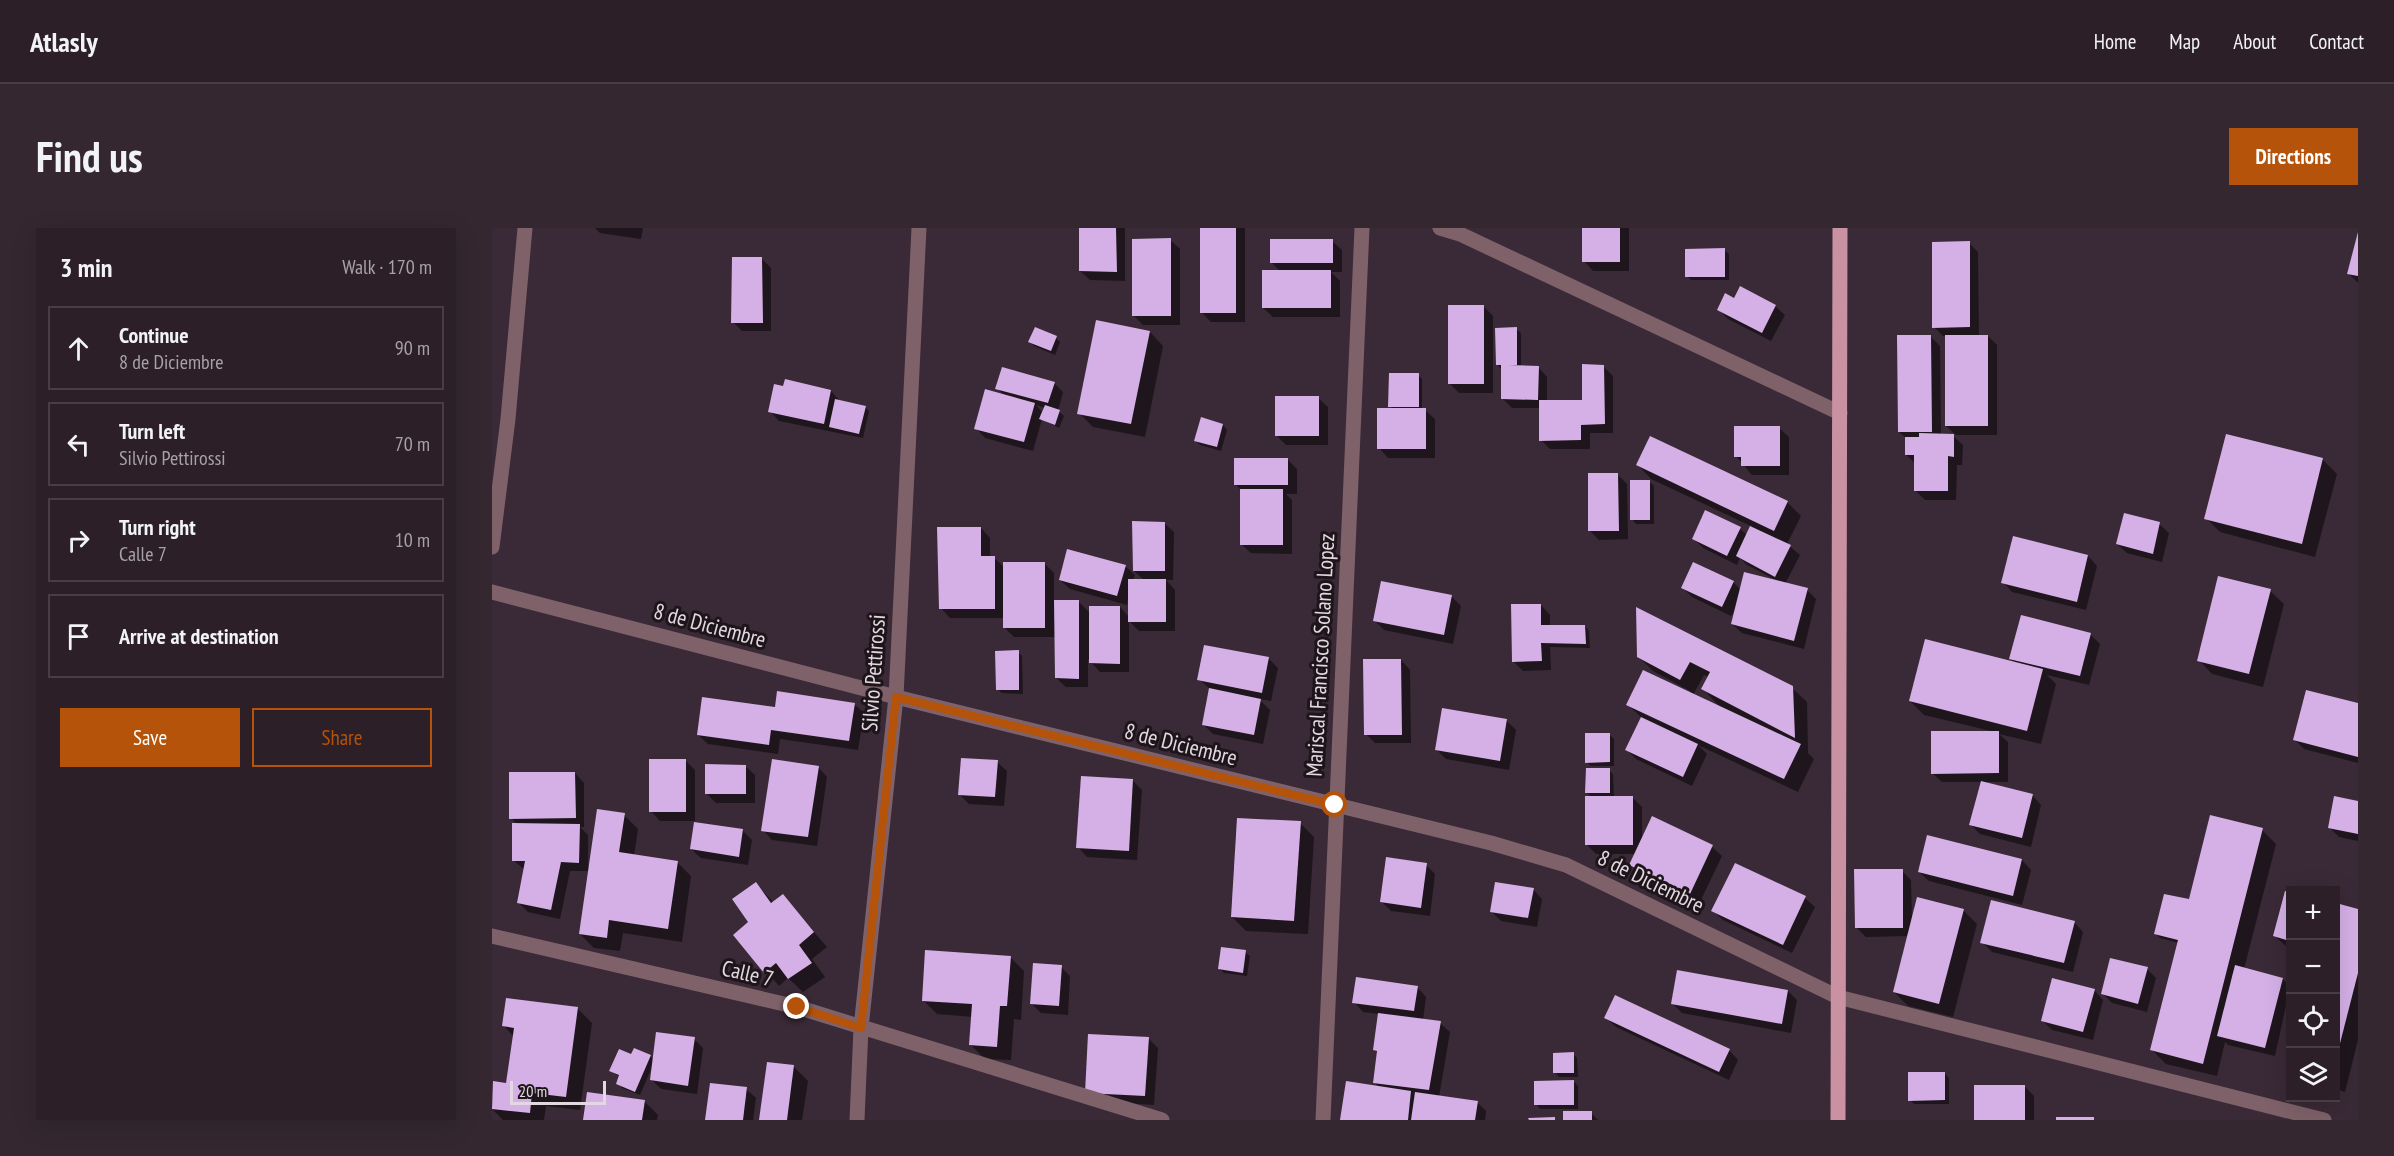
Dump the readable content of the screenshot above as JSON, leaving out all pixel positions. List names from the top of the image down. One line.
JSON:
{"streets":{"street":["8 de Diciembre","Mariscal Francisco Solano Lopez","Silvio Pettirossi","Calle 7"]},"crossings":[["8 de Diciembre","Mariscal Francisco Solano Lopez"],["8 de Diciembre","Silvio Pettirossi"],["Silvio Pettirossi","Calle 7"]],"scale_bar":"20 m","page":{"header":"Atlasly","nav":["Home","Map","About","Contact"],"buttons":["Directions",["Save","Share"]],"title":"Find us","heading":["3 min","Walk · 170 m"],"list":[["Continue","8 de Diciembre","90 m"],["Turn left","Silvio Pettirossi","70 m"],["Turn right","Calle 7","10 m"],"Arrive at destination"],"map_buttons":["+","−"],"scale":"20 m"}}
